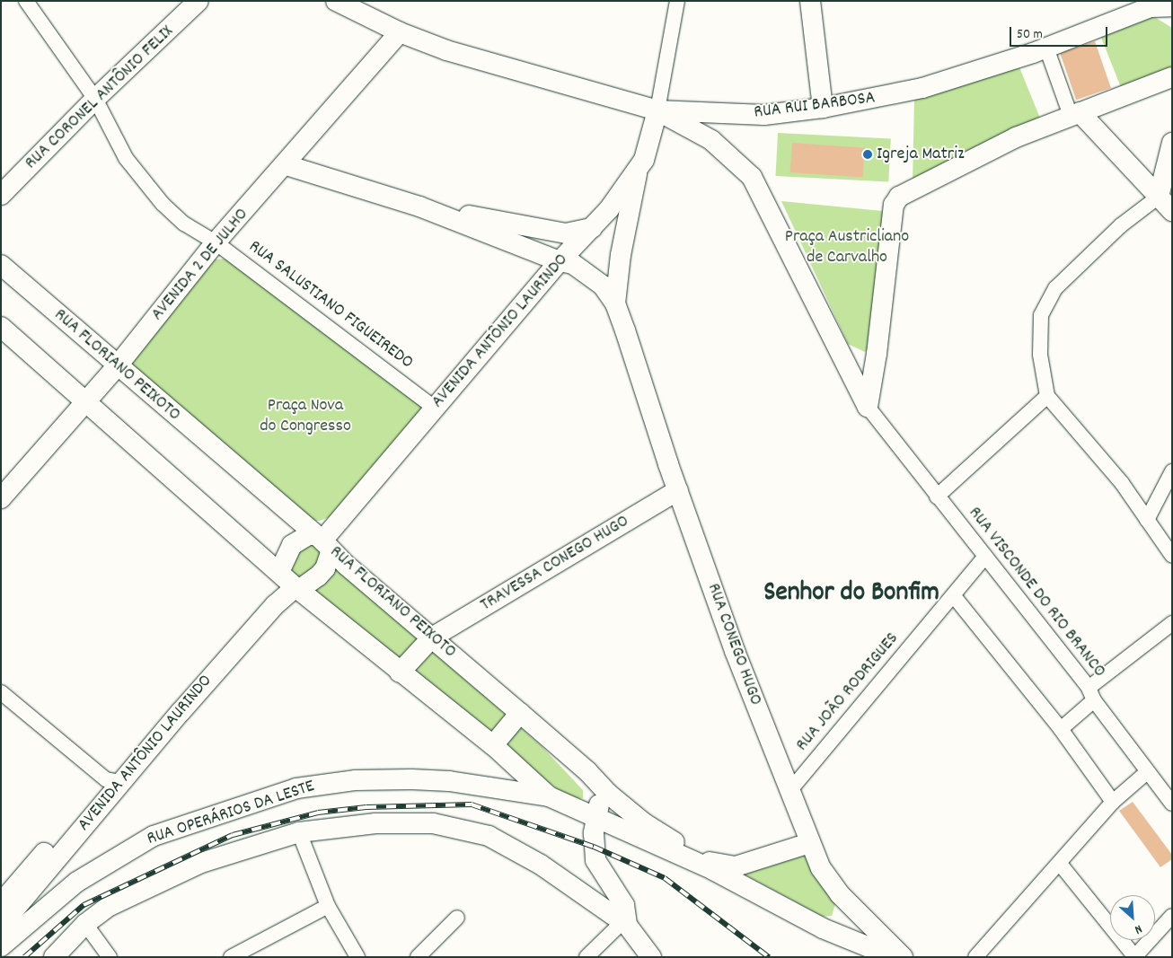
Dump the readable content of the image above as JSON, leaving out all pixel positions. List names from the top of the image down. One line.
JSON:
{"streets":{"street":["RUA CORONEL ANTÔNIO FELIX","RUA RUI BARBOSA","AVENIDA 2 DE JULHO","RUA SALUSTIANO FIGUEIREDO","AVENIDA ANTÔNIO LAURINDO","RUA FLORIANO PEIXOTO","TRAVESSA CONEGO HUGO","RUA VISCONDE DO RIO BRANCO","RUA CONEGO HUGO","RUA JOÃO RODRIGUES","RUA OPERÁRIOS DA LESTE"]},"crossings":[["RUA CORONEL ANTÔNIO FELIX","RUA SALUSTIANO FIGUEIREDO"],["RUA RUI BARBOSA","AVENIDA 2 DE JULHO"],["RUA RUI BARBOSA","AVENIDA ANTÔNIO LAURINDO"],["AVENIDA 2 DE JULHO","RUA SALUSTIANO FIGUEIREDO"],["AVENIDA 2 DE JULHO","RUA FLORIANO PEIXOTO"],["RUA SALUSTIANO FIGUEIREDO","AVENIDA ANTÔNIO LAURINDO"],["AVENIDA ANTÔNIO LAURINDO","RUA FLORIANO PEIXOTO"],["RUA FLORIANO PEIXOTO","TRAVESSA CONEGO HUGO"],["RUA FLORIANO PEIXOTO","RUA CONEGO HUGO"],["TRAVESSA CONEGO HUGO","RUA CONEGO HUGO"],["RUA VISCONDE DO RIO BRANCO","RUA JOÃO RODRIGUES"],["RUA CONEGO HUGO","RUA JOÃO RODRIGUES"]],"districts":["Senhor do Bonfim"],"parks":["Praça Austricliano de Carvalho","Praça Nova do Congresso"],"places":["Igreja Matriz"],"scale_bar":"50 m","north":"bottom right"}
